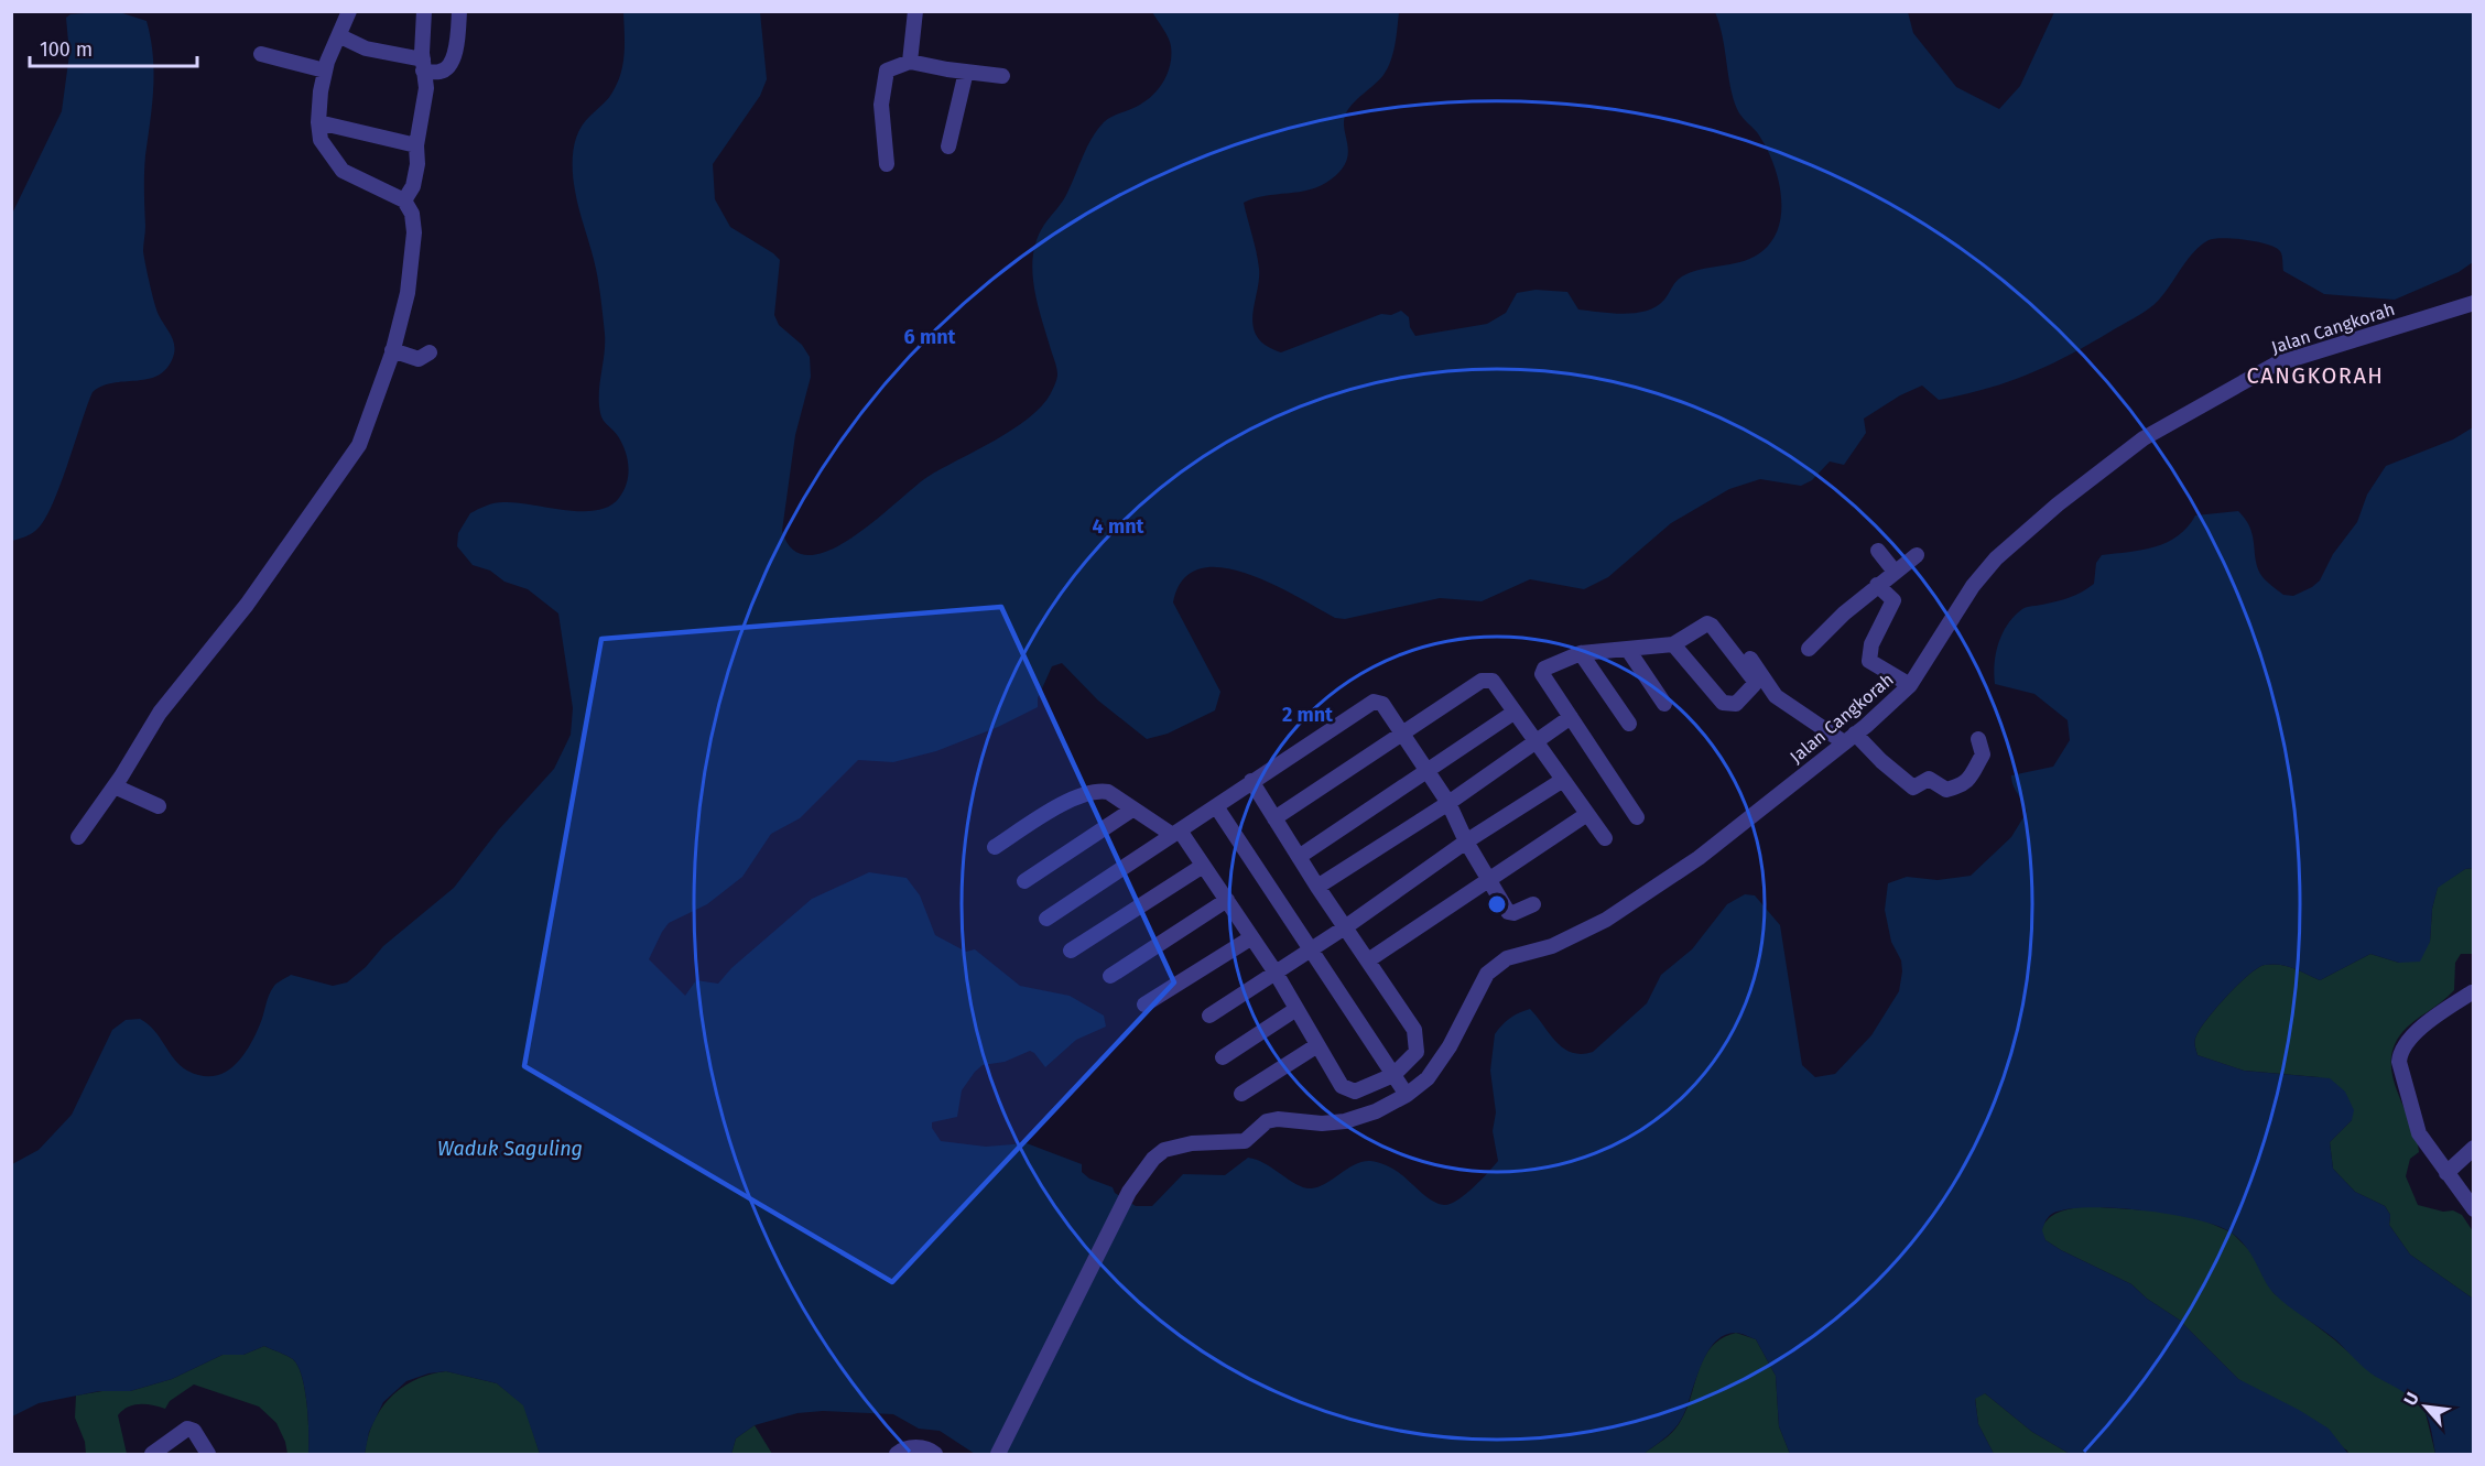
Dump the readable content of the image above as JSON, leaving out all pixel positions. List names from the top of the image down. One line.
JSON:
{"streets":{"street":["Jalan Cangkorah"]},"districts":["CANGKORAH"],"water":["Waduk Saguling"],"scale_bar":"100 m","north":"top left","rings":["6 mnt","4 mnt","2 mnt"]}
